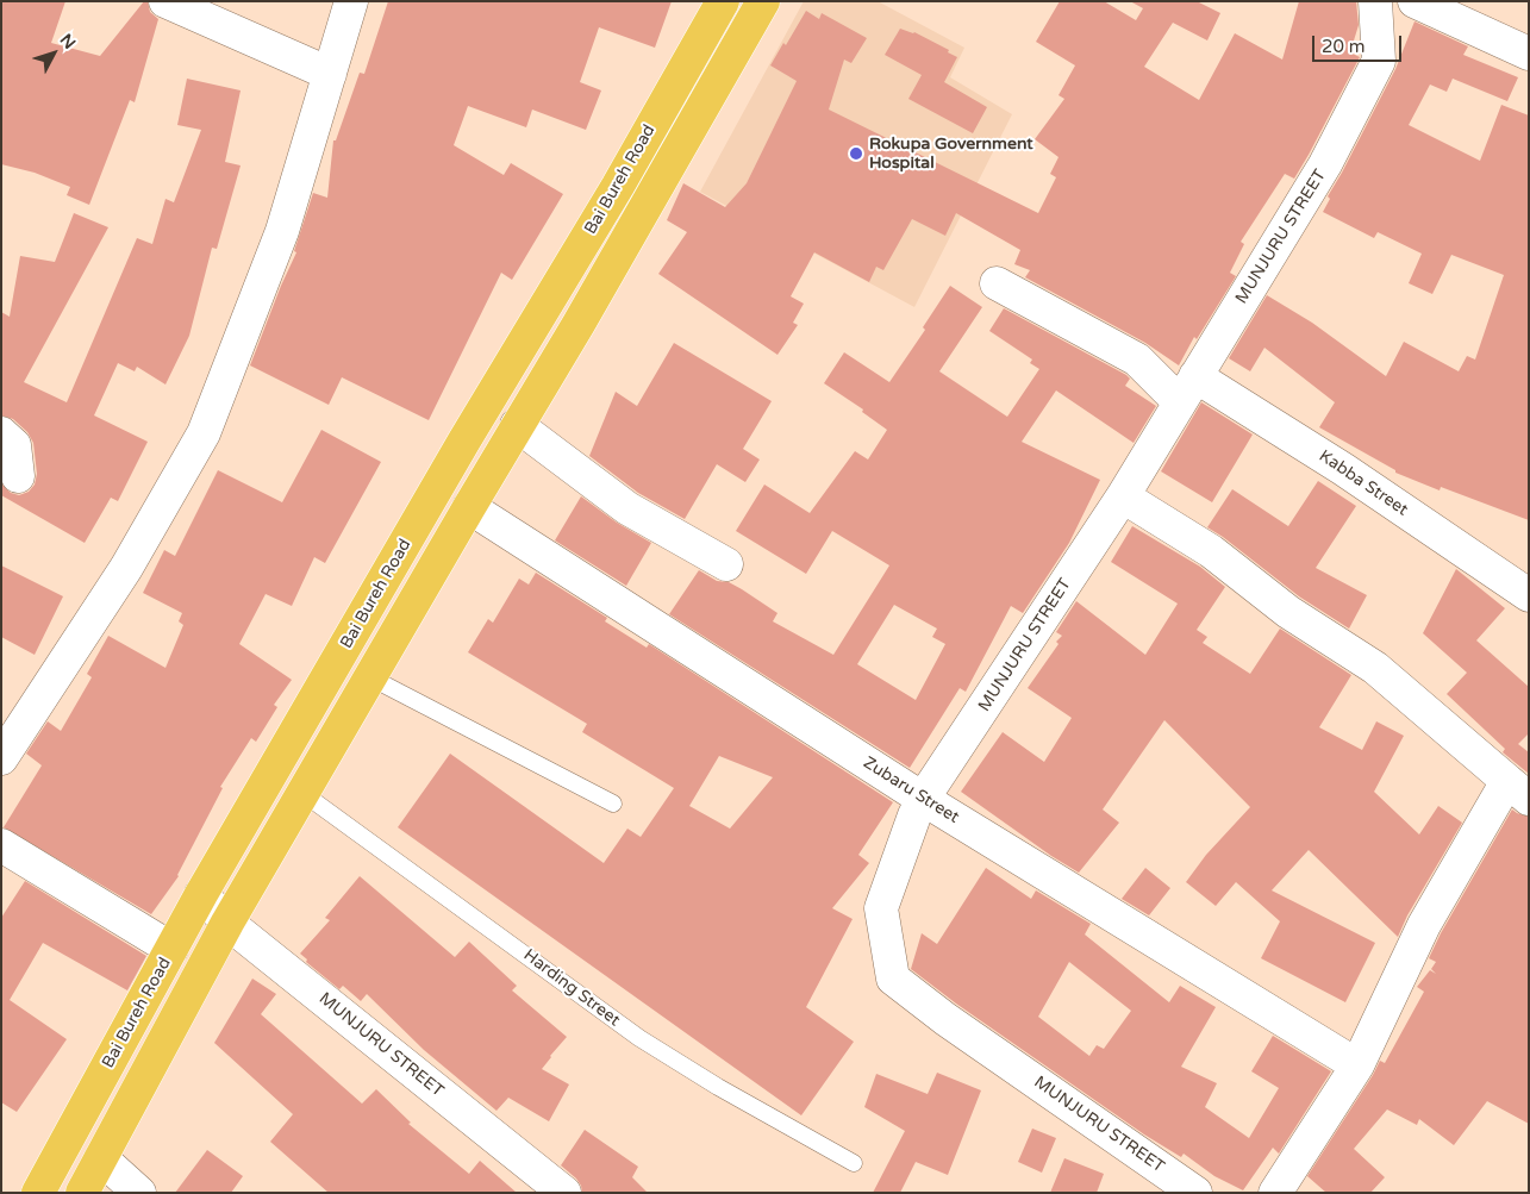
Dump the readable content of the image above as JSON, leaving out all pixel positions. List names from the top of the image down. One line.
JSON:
{"streets":{"highway":["Bai Bureh Road"],"street":["MUNJURU STREET","Kabba Street","Zubaru Street"],"lane":["Harding Street"]},"crossings":[["Bai Bureh Road","MUNJURU STREET"],["MUNJURU STREET","Kabba Street"],["MUNJURU STREET","Zubaru Street"]],"places":["Rokupa Government Hospital"],"scale_bar":"20 m","north":"top right"}
